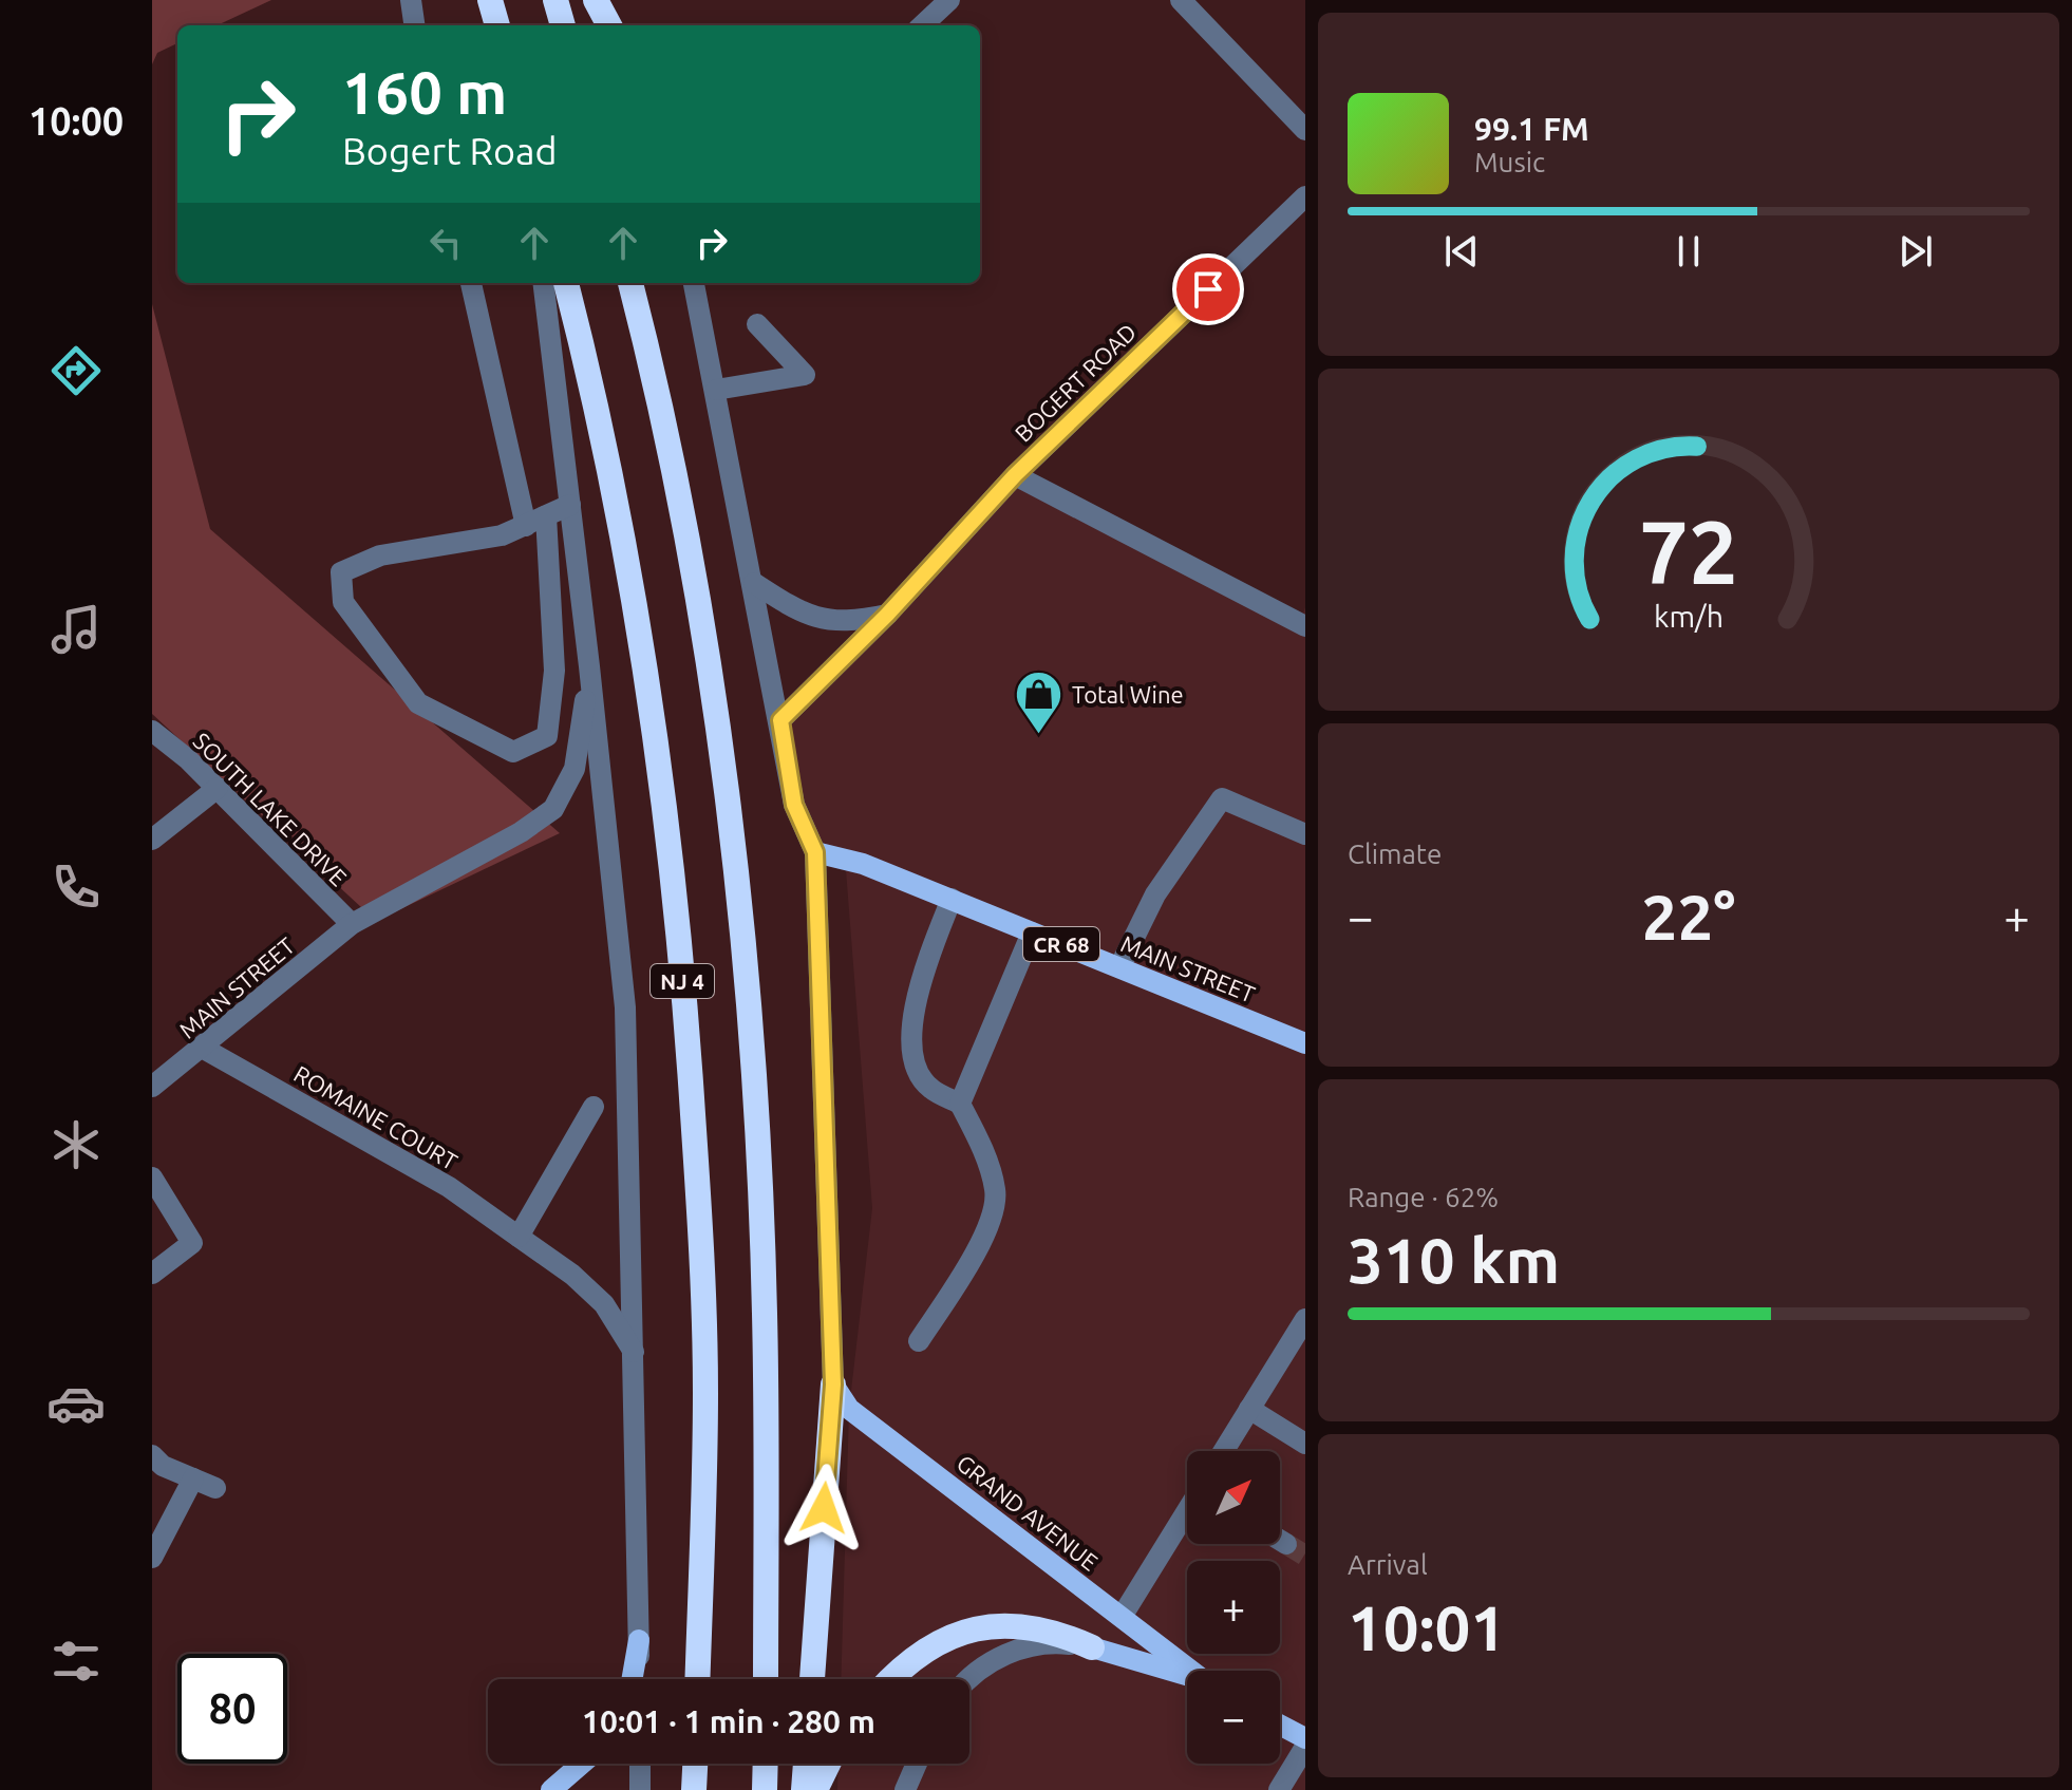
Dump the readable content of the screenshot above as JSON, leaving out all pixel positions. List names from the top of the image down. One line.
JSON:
{"streets":{"highway":["NJ 4"],"main road":["CR 68","MAIN STREET","GRAND AVENUE"],"street":["BOGERT ROAD","SOUTH LAKE DRIVE","ROMAINE COURT"]},"crossings":[["SOUTH LAKE DRIVE","MAIN STREET"],["MAIN STREET","ROMAINE COURT"]],"places":{"shop":["Total Wine"]},"north":"top right","page":{"tabs":"10:00","turn":["160 m","Bogert Road"],"song":["99.1 FM","Music"],"tile":["Climate",["Range · 62%","310 km"],["Arrival","10:01"]],"heat":["−","22°","+"],"map_buttons":["+","−"],"limit":"80","trip":"10:01 · 1 min · 280 m","gauge":["72","km/h"]}}
